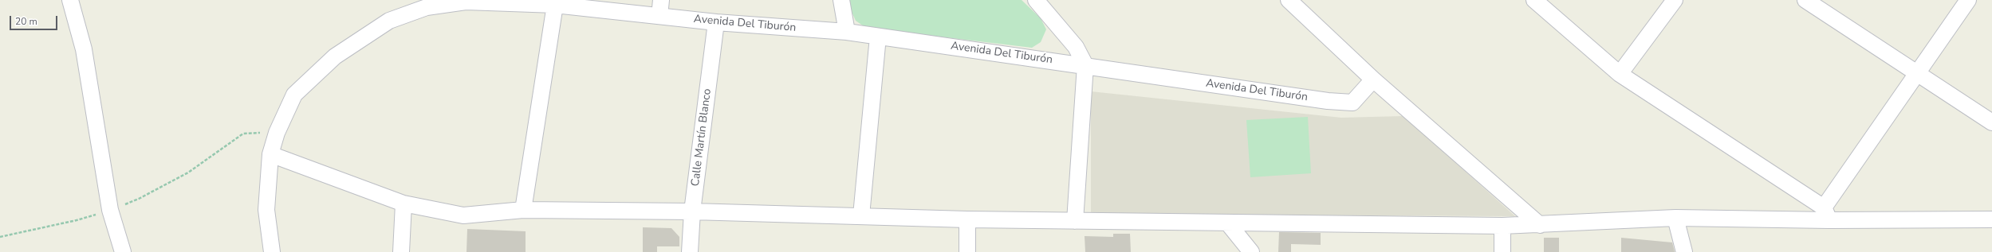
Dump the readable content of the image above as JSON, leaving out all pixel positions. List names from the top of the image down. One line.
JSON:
{"streets":{"street":["Avenida Del Tiburón","Calle Martín Blanco"]},"crossings":[["Avenida Del Tiburón","Calle Martín Blanco"]],"scale_bar":"20 m"}
